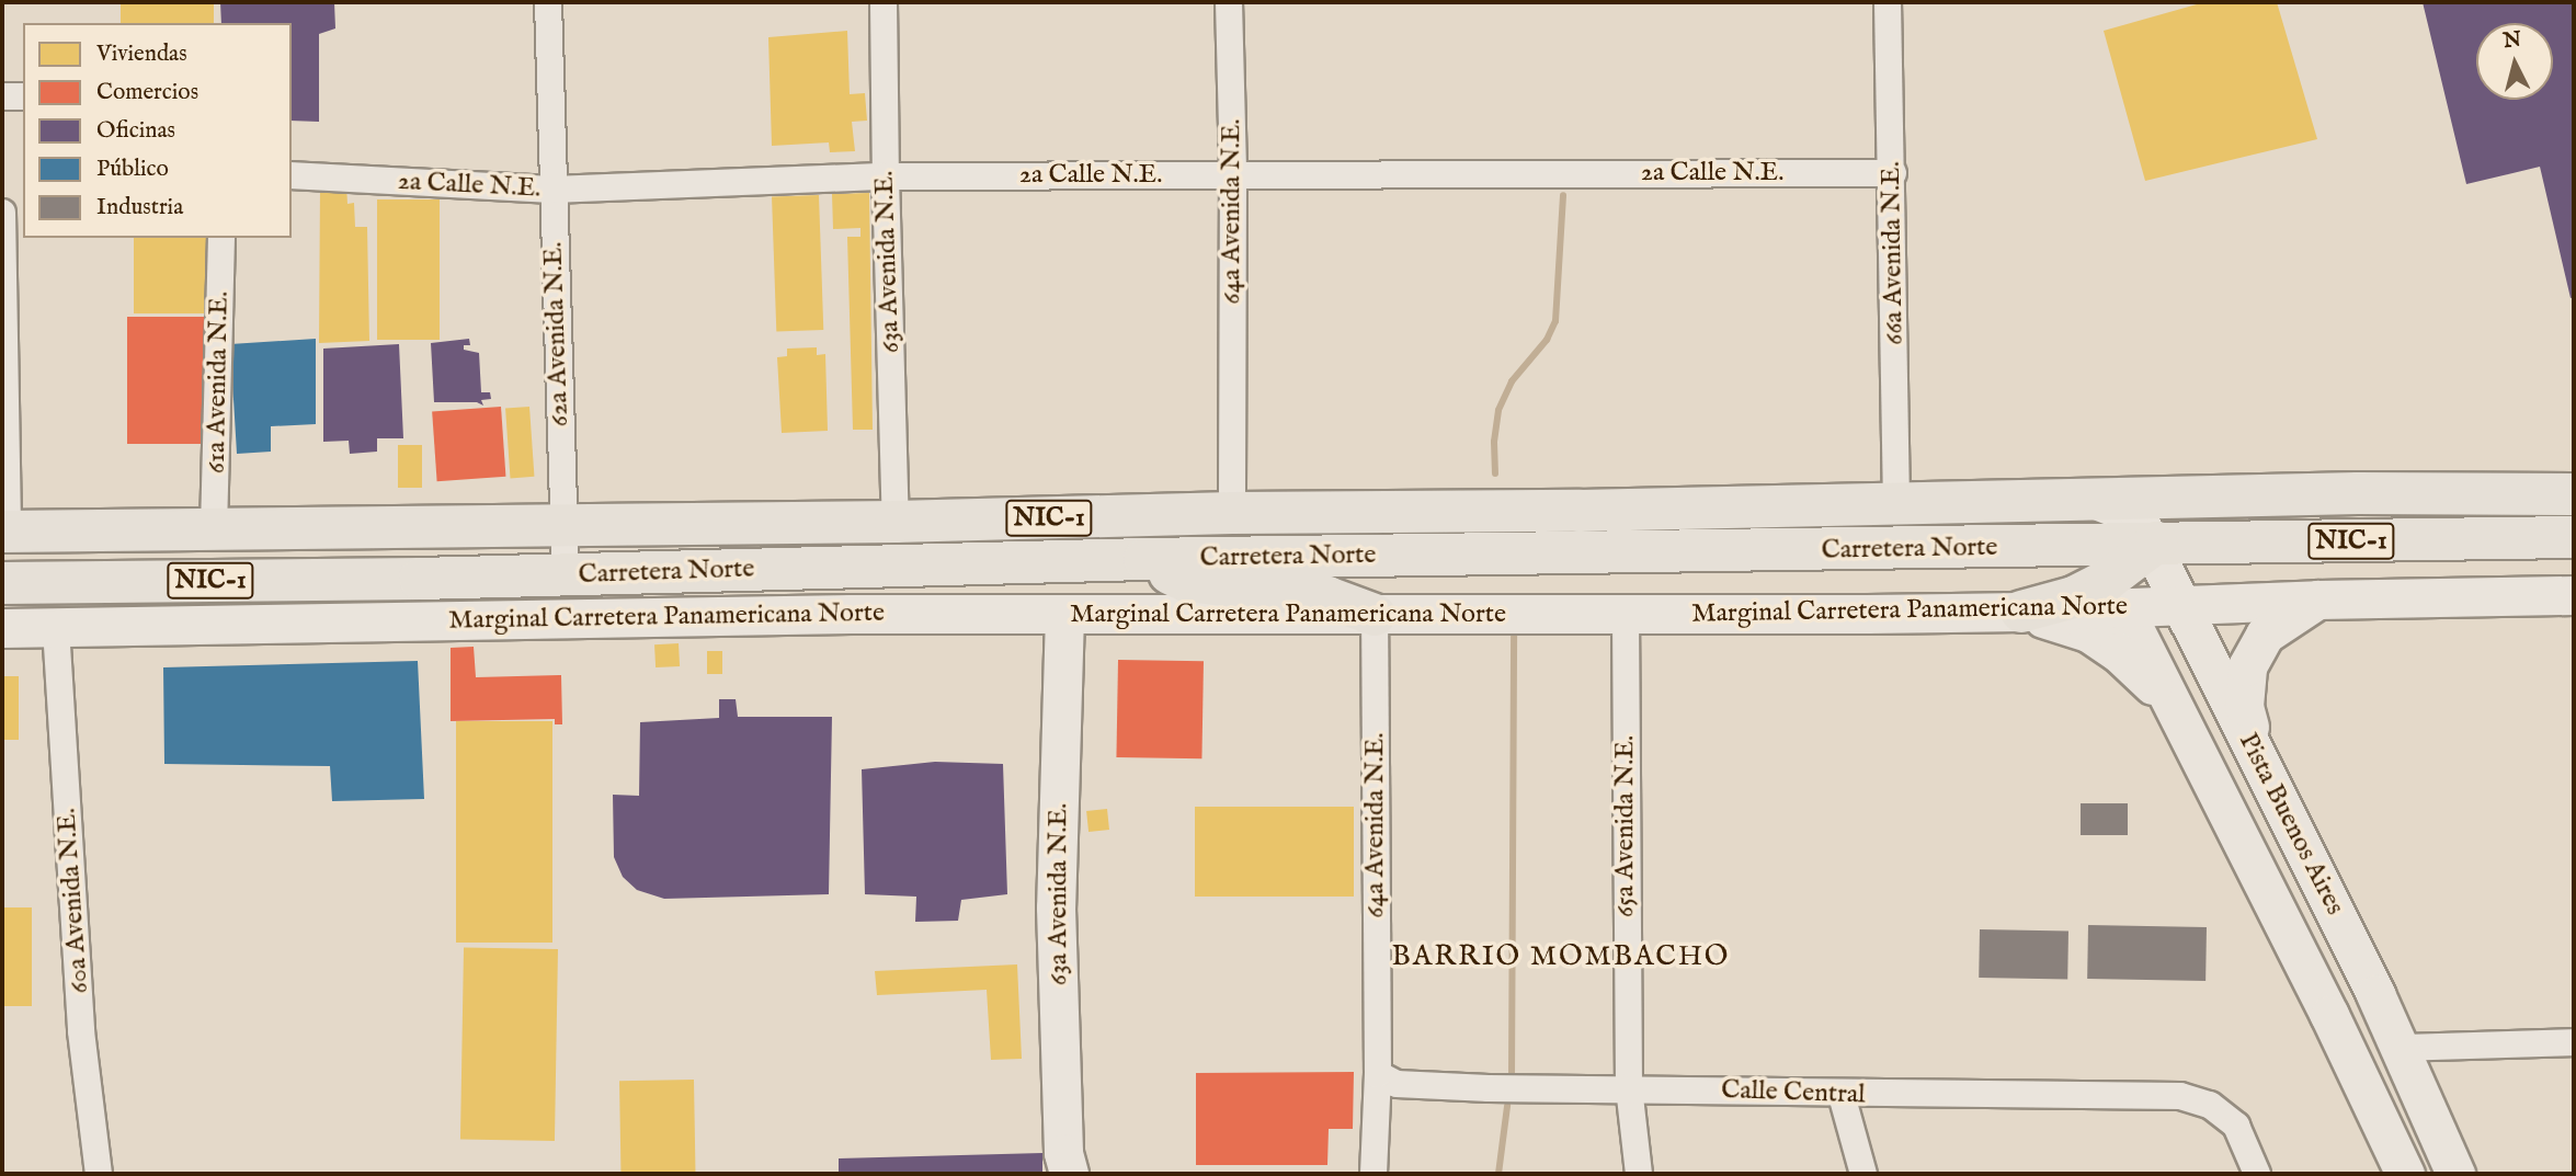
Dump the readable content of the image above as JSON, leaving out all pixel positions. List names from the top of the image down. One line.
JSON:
{"streets":{"highway":["NIC-1","Carretera Norte"],"street":["2a Calle N.E.","64a Avenida N.E.","66a Avenida N.E.","63a Avenida N.E.","62a Avenida N.E.","61a Avenida N.E.","Marginal Carretera Panamericana Norte","Pista Buenos Aires","65a Avenida N.E.","60a Avenida N.E.","Calle Central"]},"crossings":[["2a Calle N.E.","64a Avenida N.E."],["2a Calle N.E.","66a Avenida N.E."],["2a Calle N.E.","63a Avenida N.E."],["2a Calle N.E.","62a Avenida N.E."],["64a Avenida N.E.","Carretera Norte"],["64a Avenida N.E.","Marginal Carretera Panamericana Norte"],["64a Avenida N.E.","Calle Central"],["66a Avenida N.E.","Carretera Norte"],["63a Avenida N.E.","Carretera Norte"],["63a Avenida N.E.","Marginal Carretera Panamericana Norte"],["62a Avenida N.E.","Carretera Norte"],["61a Avenida N.E.","Carretera Norte"],["Carretera Norte","Pista Buenos Aires"],["Marginal Carretera Panamericana Norte","Pista Buenos Aires"],["Marginal Carretera Panamericana Norte","65a Avenida N.E."],["Marginal Carretera Panamericana Norte","60a Avenida N.E."],["65a Avenida N.E.","Calle Central"]],"districts":["BARRIO MOMBACHO"],"legend":["Viviendas","Comercios","Oficinas","Público","Industria"],"north":"top"}
